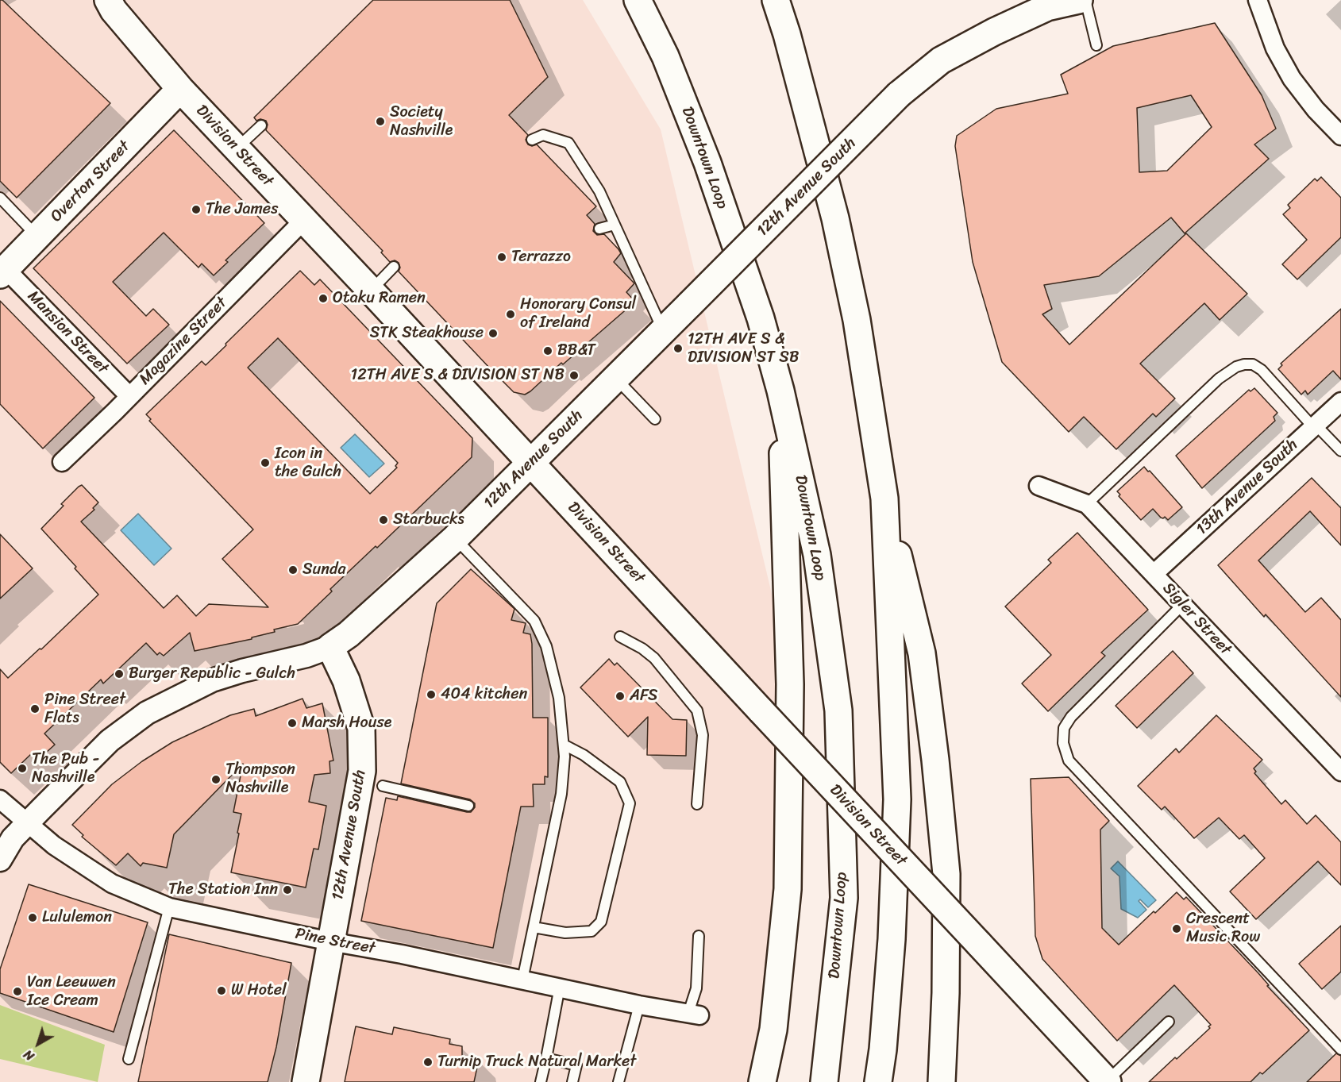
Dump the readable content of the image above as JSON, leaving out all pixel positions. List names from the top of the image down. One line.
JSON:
{"streets":{"main road":["Division Street","Downtown Loop","Overton Street","12th Avenue South"],"street":["Mansion Street","Magazine Street","13th Avenue South","Sigler Street","Pine Street"]},"crossings":[["Division Street","Overton Street"],["Division Street","12th Avenue South"],["Division Street","Magazine Street"],["Overton Street","Mansion Street"],["12th Avenue South","Pine Street"],["Mansion Street","Magazine Street"],["13th Avenue South","Sigler Street"]],"places":["Society Nashville","The James","Terrazzo","Otaku Ramen","Honorary Consul of Ireland","STK Steakhouse","12TH AVE S & DIVISION ST SB","BB&T","12TH AVE S & DIVISION ST NB","Icon in the Gulch","Starbucks","Sunda","Burger Republic - Gulch","404 kitchen","AFS","Pine Street Flats","Marsh House","The Pub - Nashville","Thompson Nashville","The Station Inn","Lululemon","Crescent Music Row","W Hotel","Van Leeuwen Ice Cream","Turnip Truck Natural Market"],"north":"bottom left"}
